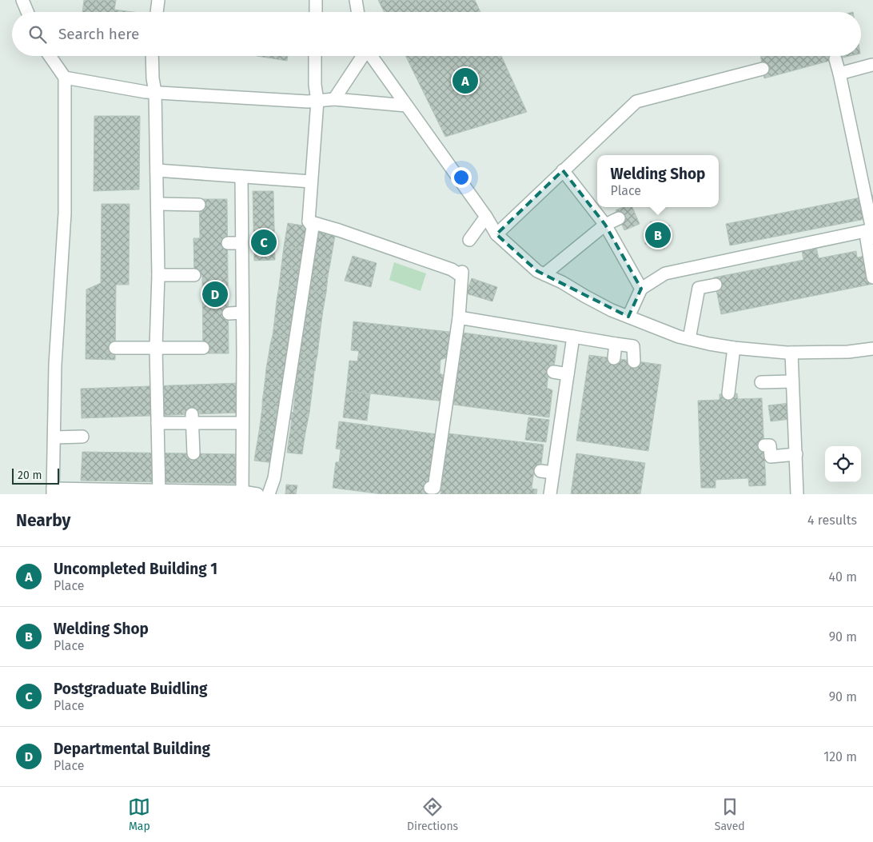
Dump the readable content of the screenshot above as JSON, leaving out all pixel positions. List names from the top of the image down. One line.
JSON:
{"scale_bar":"20 m","page":{"search":"Search here","pins":["A","B","C","D"],"popup":["Welding Shop","Place"],"scale":"20 m","heading":["Nearby","4 results"],"list":[{"mark":"A","name":"Uncompleted Building 1","note":"Place","value":"40 m"},{"mark":"B","name":"Welding Shop","note":"Place","value":"90 m"},{"mark":"C","name":"Postgraduate Buidling","note":"Place","value":"90 m"},{"mark":"D","name":"Departmental Building","note":"Place","value":"120 m"}],"nav":["Map","Directions","Saved"]}}
